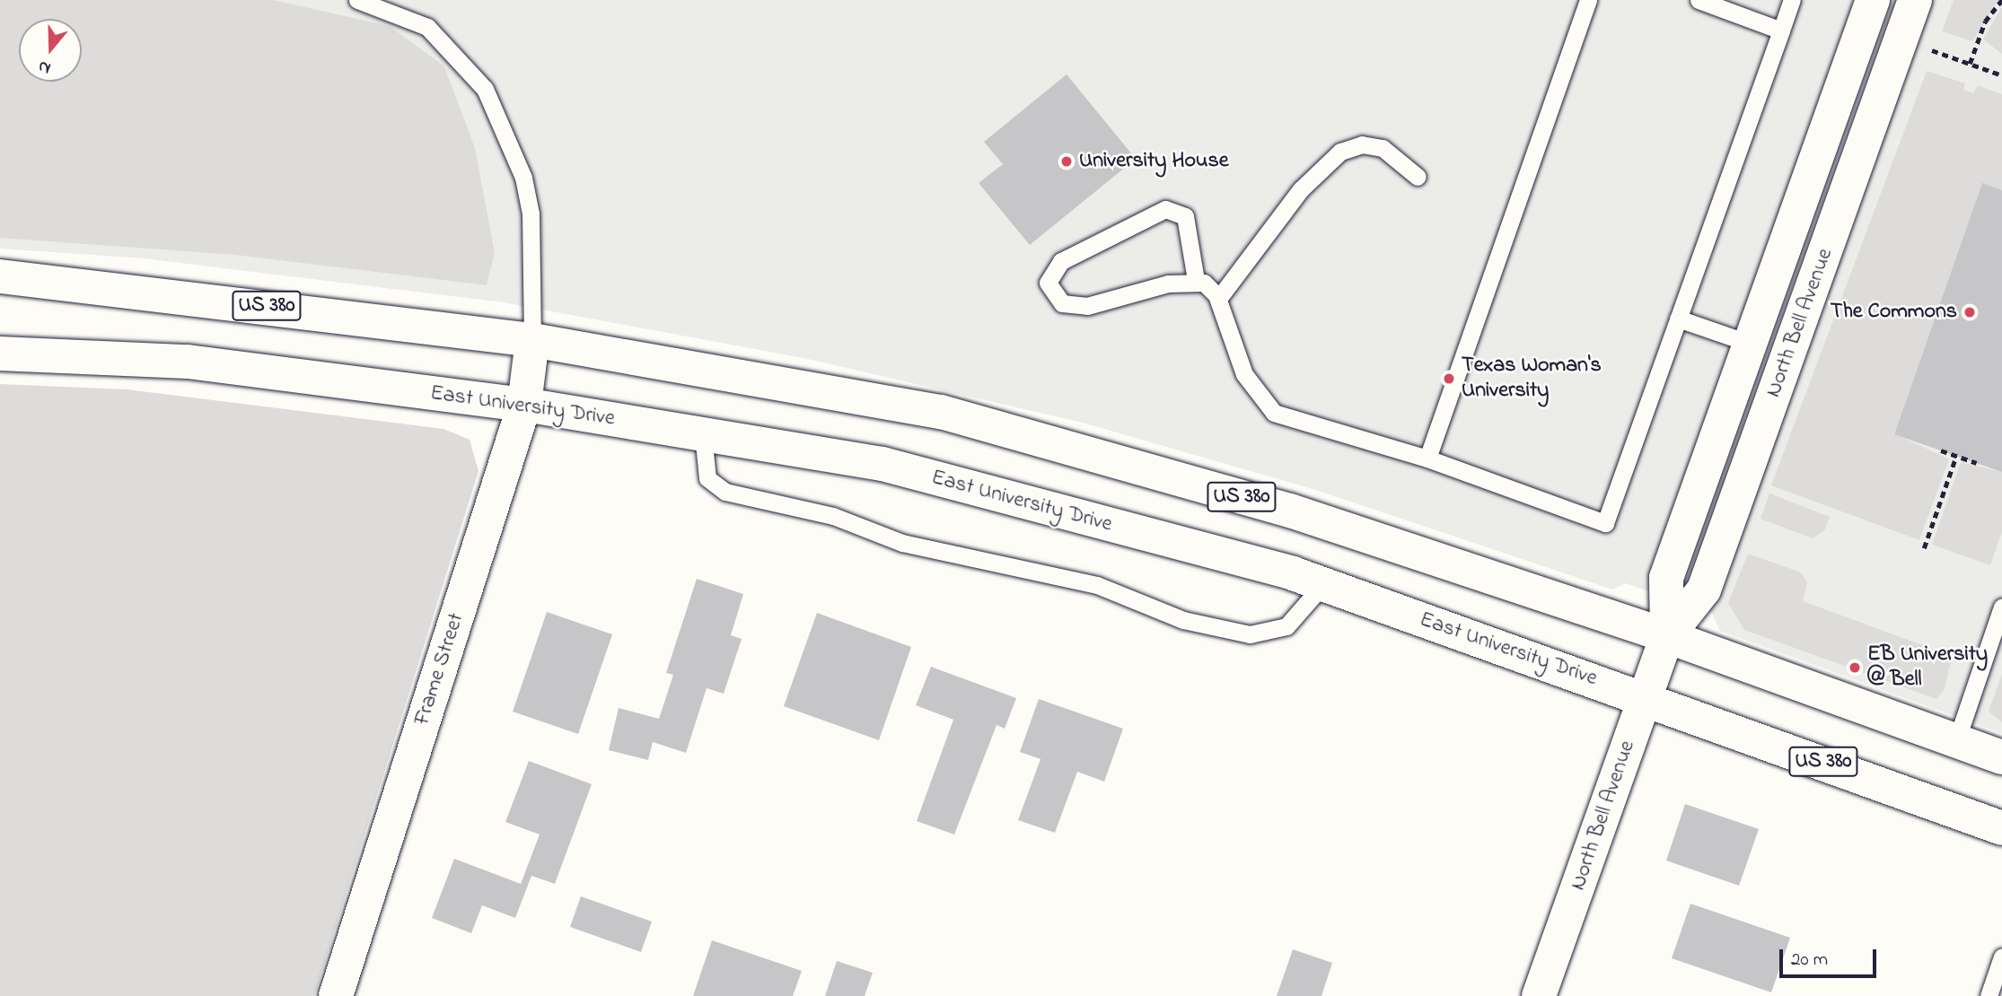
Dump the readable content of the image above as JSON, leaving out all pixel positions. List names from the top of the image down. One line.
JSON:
{"streets":{"main road":["US 380","North Bell Avenue","East University Drive","Frame Street"]},"crossings":[["US 380","North Bell Avenue"],["US 380","Frame Street"],["North Bell Avenue","East University Drive"],["East University Drive","Frame Street"]],"places":["University House","The Commons","Texas Woman's University","EB University @ Bell"],"scale_bar":"20 m","north":"bottom"}
